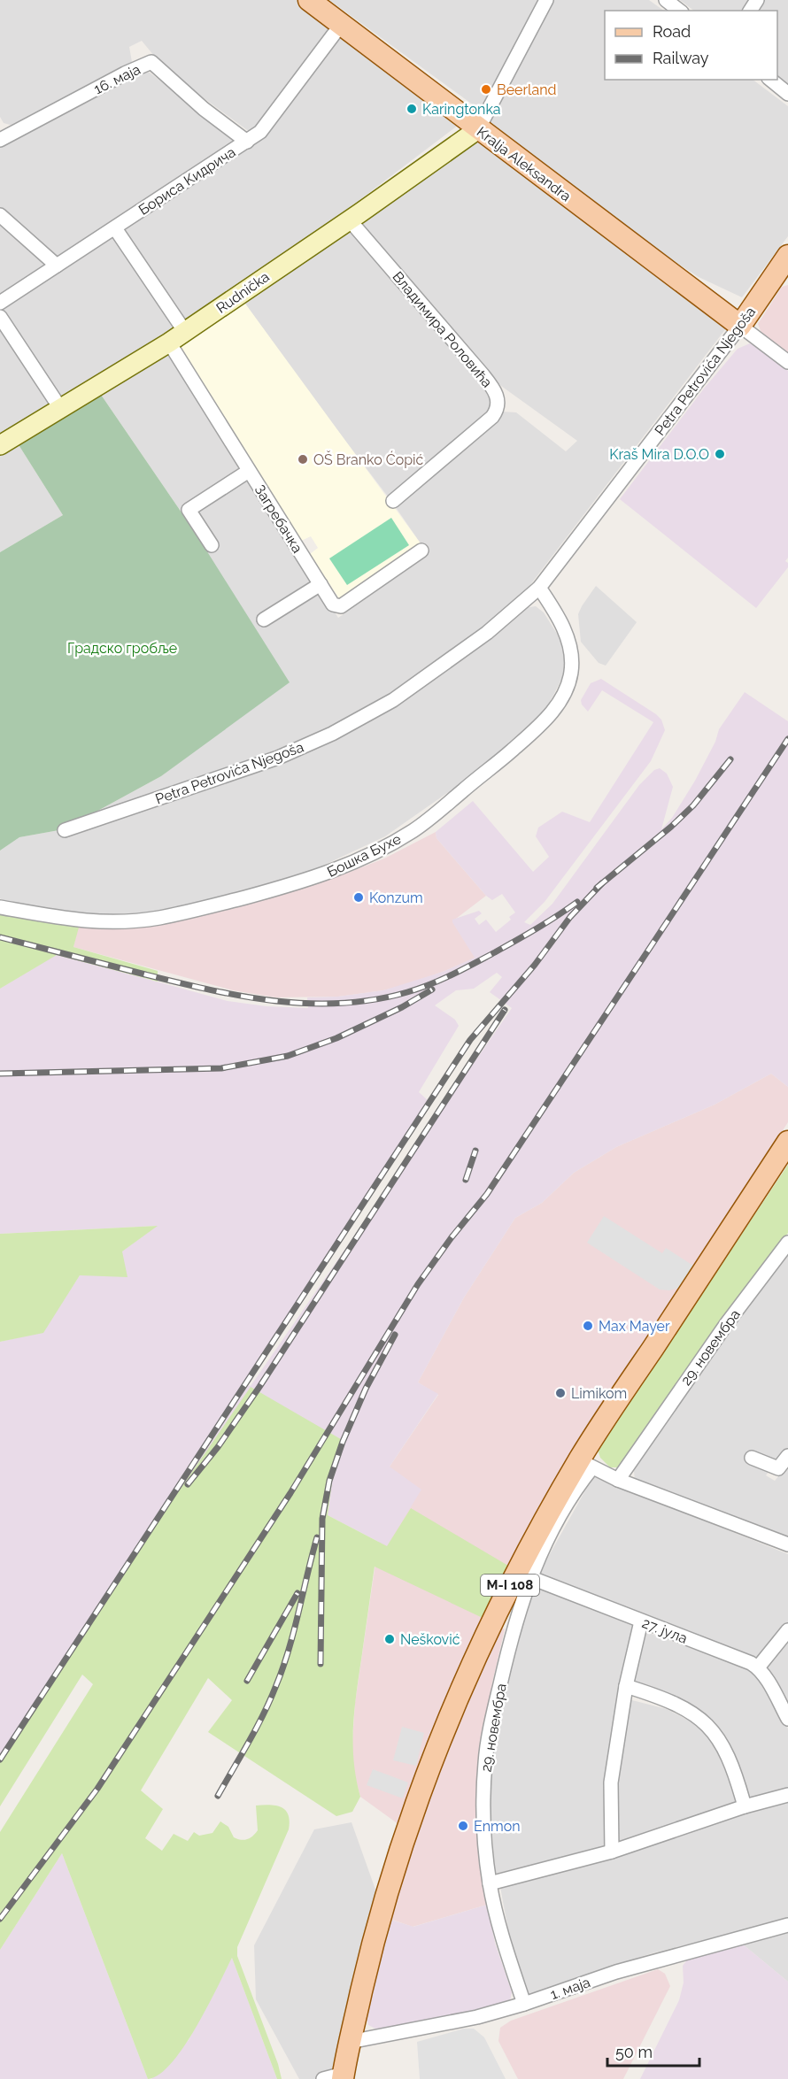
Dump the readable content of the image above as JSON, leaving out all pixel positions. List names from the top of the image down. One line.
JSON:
{"streets":{"main road":["Kralja Aleksandra","Petra Petrovića Njegoša","M-I 108"],"street":["16. маја","Бориса Kидрича","Rudnička","Владимира Роловића","Загребачка","Бошка Бухе","29. новембра","27. јула","1. маја"]},"crossings":[["16. маја","Бориса Kидрича"],["Kralja Aleksandra","Бориса Kидрича"],["Kralja Aleksandra","Rudnička"],["Kralja Aleksandra","Petra Petrovića Njegoša"],["Rudnička","Владимира Роловића"],["Rudnička","Загребачка"],["Petra Petrovića Njegoša","Бошка Бухе"],["29. новембра","M-I 108"],["29. новембра","27. јула"],["29. новембра","1. маја"],["M-I 108","27. јула"],["M-I 108","1. маја"]],"parks":["Градско гробље"],"places":["Beerland","Karingtonka","Kraš Mira D.O.O","OŠ Branko Ćopić","Konzum","Max Mayer","Limikom","Nešković","Enmon"],"legend":["Road","Railway"],"scale_bar":"50 m"}
